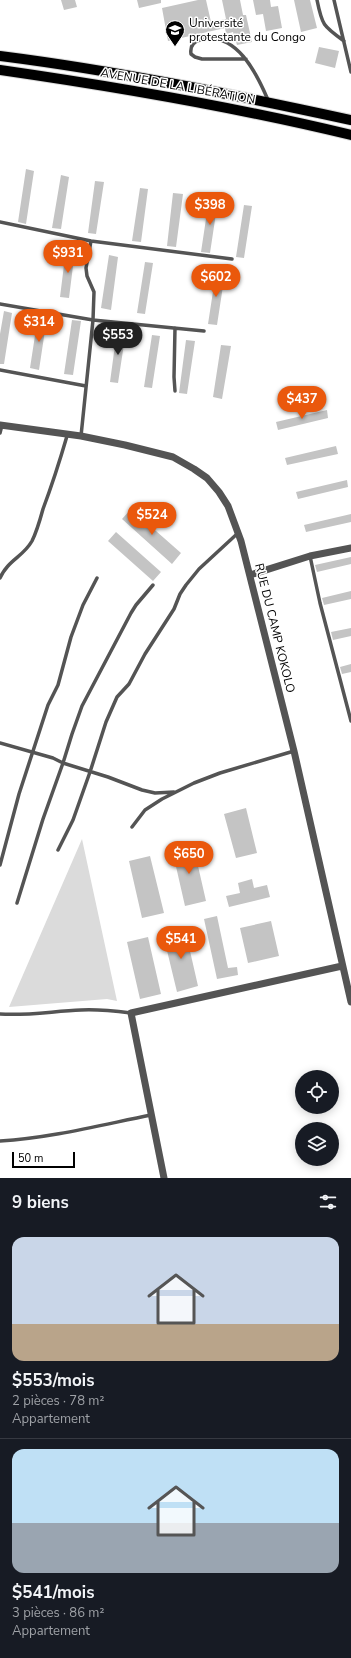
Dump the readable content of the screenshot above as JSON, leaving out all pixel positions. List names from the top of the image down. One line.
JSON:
{"streets":{"main road":["AVENUE DE LA LIBÉRATION"],"street":["RUE DU CAMP KOKOLO"]},"places":{"school or university":["Université protestante du Congo"]},"scale_bar":"50 m","page":{"price":["$398","$931","$602","$314","$553","$437","$524","$650","$541"],"scale":"50 m","heading":"9 biens","list":[{"name":"$553/mois","note":"2 pièces · 78 m² · Appartement"},{"name":"$541/mois","note":"3 pièces · 86 m² · Appartement"}]}}
